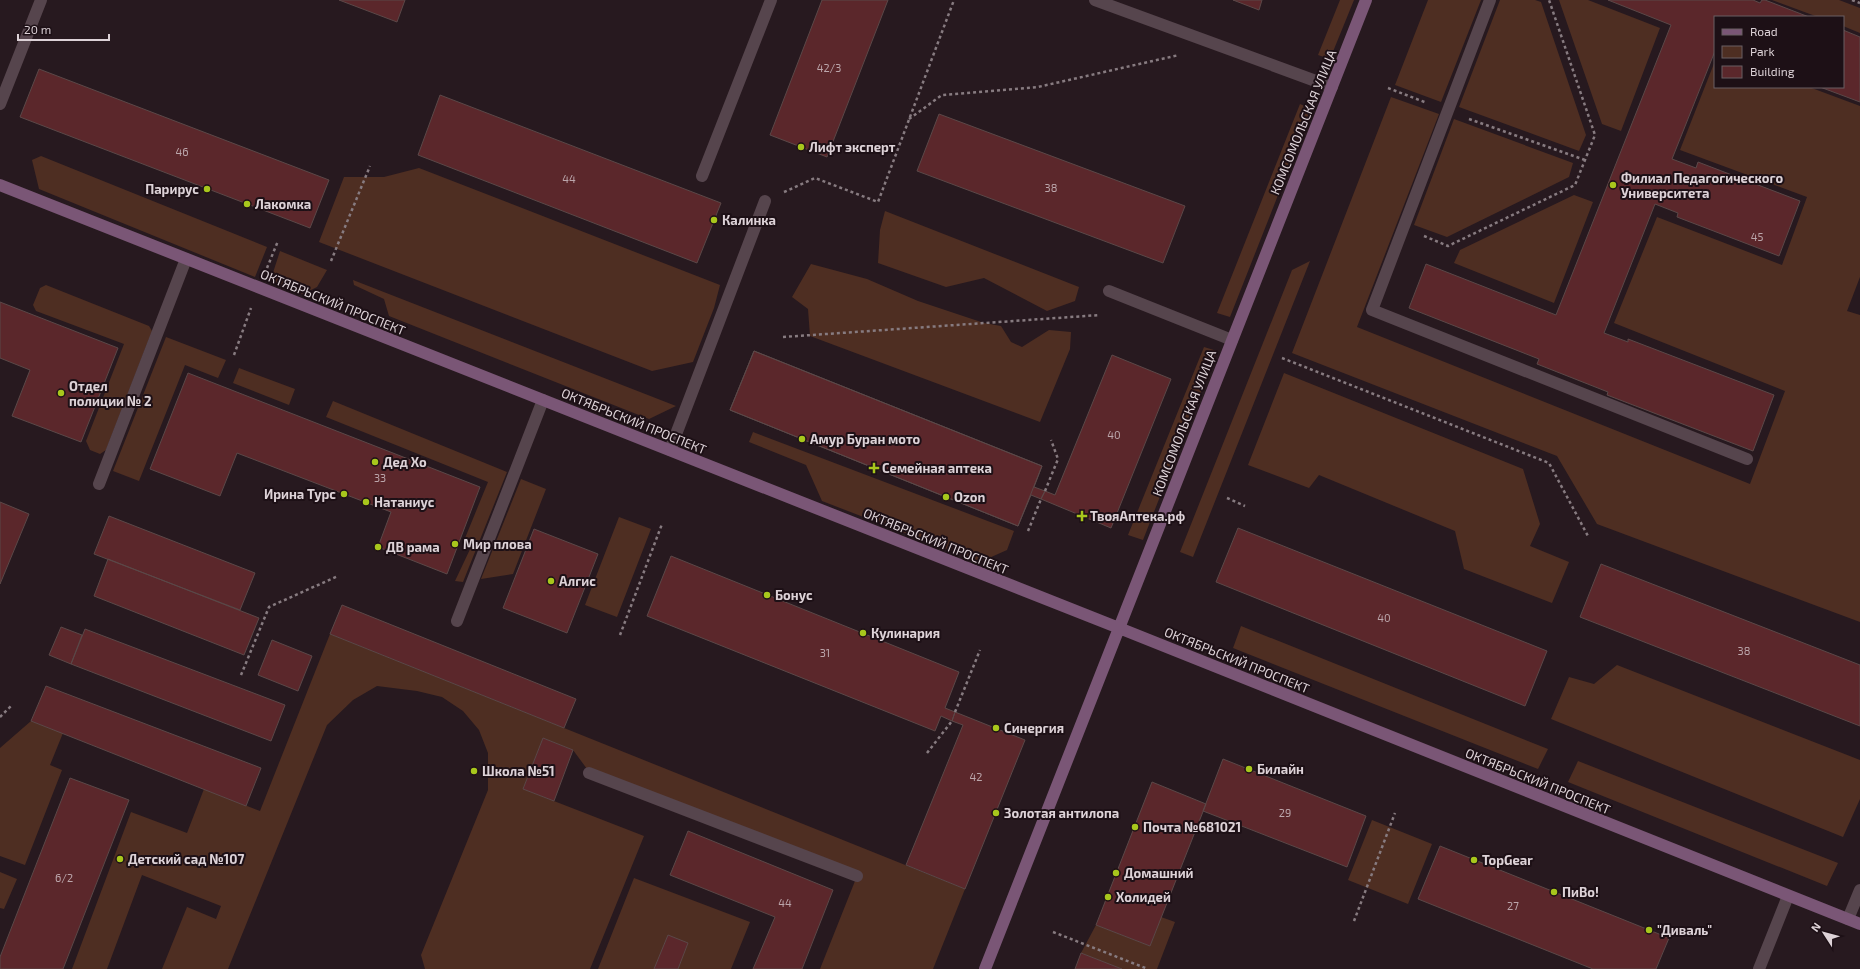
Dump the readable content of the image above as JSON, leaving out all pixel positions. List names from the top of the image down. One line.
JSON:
{"streets":{"street":["КОМСОМОЛЬСКАЯ УЛИЦА","ОКТЯБРЬСКИЙ ПРОСПЕКТ"]},"crossings":[["КОМСОМОЛЬСКАЯ УЛИЦА","ОКТЯБРЬСКИЙ ПРОСПЕКТ"]],"places":{"other":["Лифт эксперт","Филиал Педагогического Университета","Парирус","Лакомка","Калинка","Отдел полиции № 2","Амур Буран мото","Дед Хо","Ирина Турс","Ozon","Натаниус","Мир плова","ДВ рама","Алгис","Бонус","Кулинария","Синергия","Билайн","Школа №51","Золотая антилопа","Почта №681021","Детский сад №107","TopGear","Домашний","ПиВо!","Холидей","\"Диваль\""],"health":["Семейная аптека","ТвояАптека.рф"]},"house_numbers":["42/3","46","44","38","45","40","33","40","38","31","42","29","6/2","44","27"],"legend":["Road","Park","Building"],"scale_bar":"20 m","north":"top left"}
